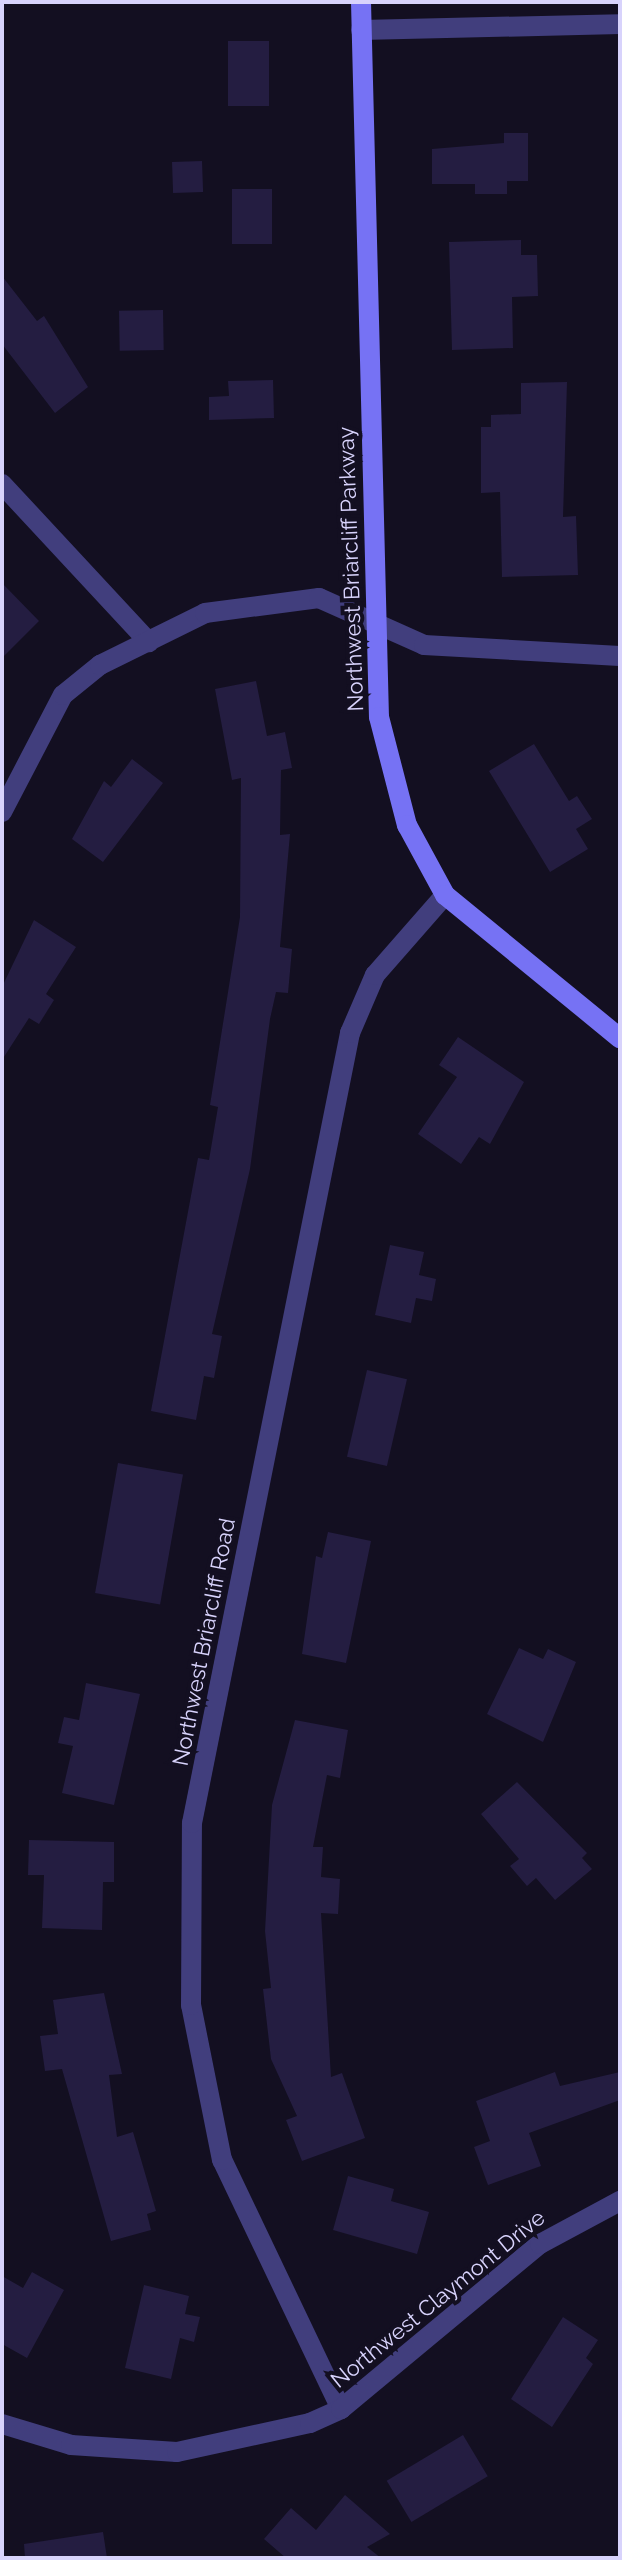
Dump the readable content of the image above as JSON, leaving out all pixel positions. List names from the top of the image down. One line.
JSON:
{"streets":{"main road":["Northwest Briarcliff Parkway"],"street":["Northwest Briarcliff Road","Northwest Claymont Drive"]},"crossings":[["Northwest Briarcliff Parkway","Northwest Briarcliff Road"],["Northwest Briarcliff Road","Northwest Claymont Drive"]]}
